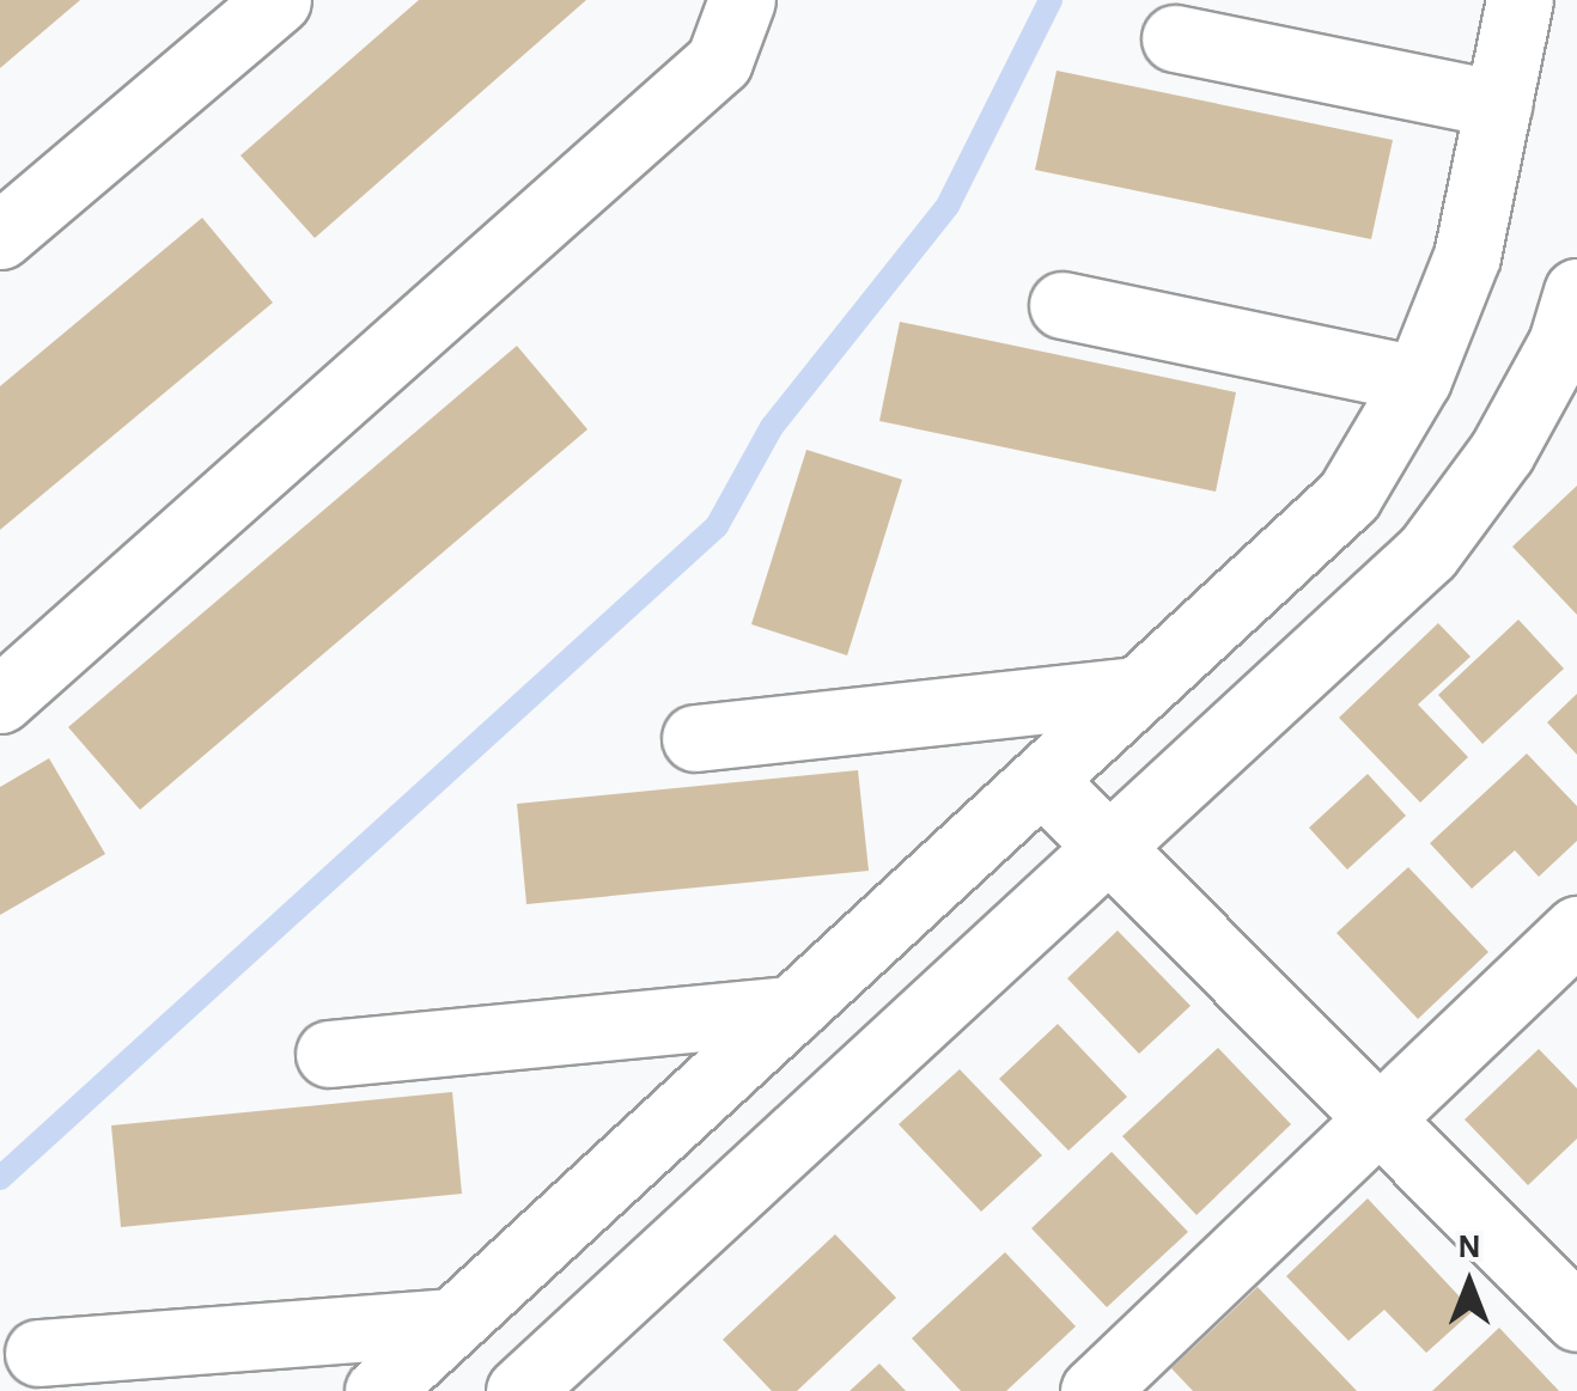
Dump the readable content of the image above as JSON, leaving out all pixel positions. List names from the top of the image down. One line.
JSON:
{"north":"top"}
